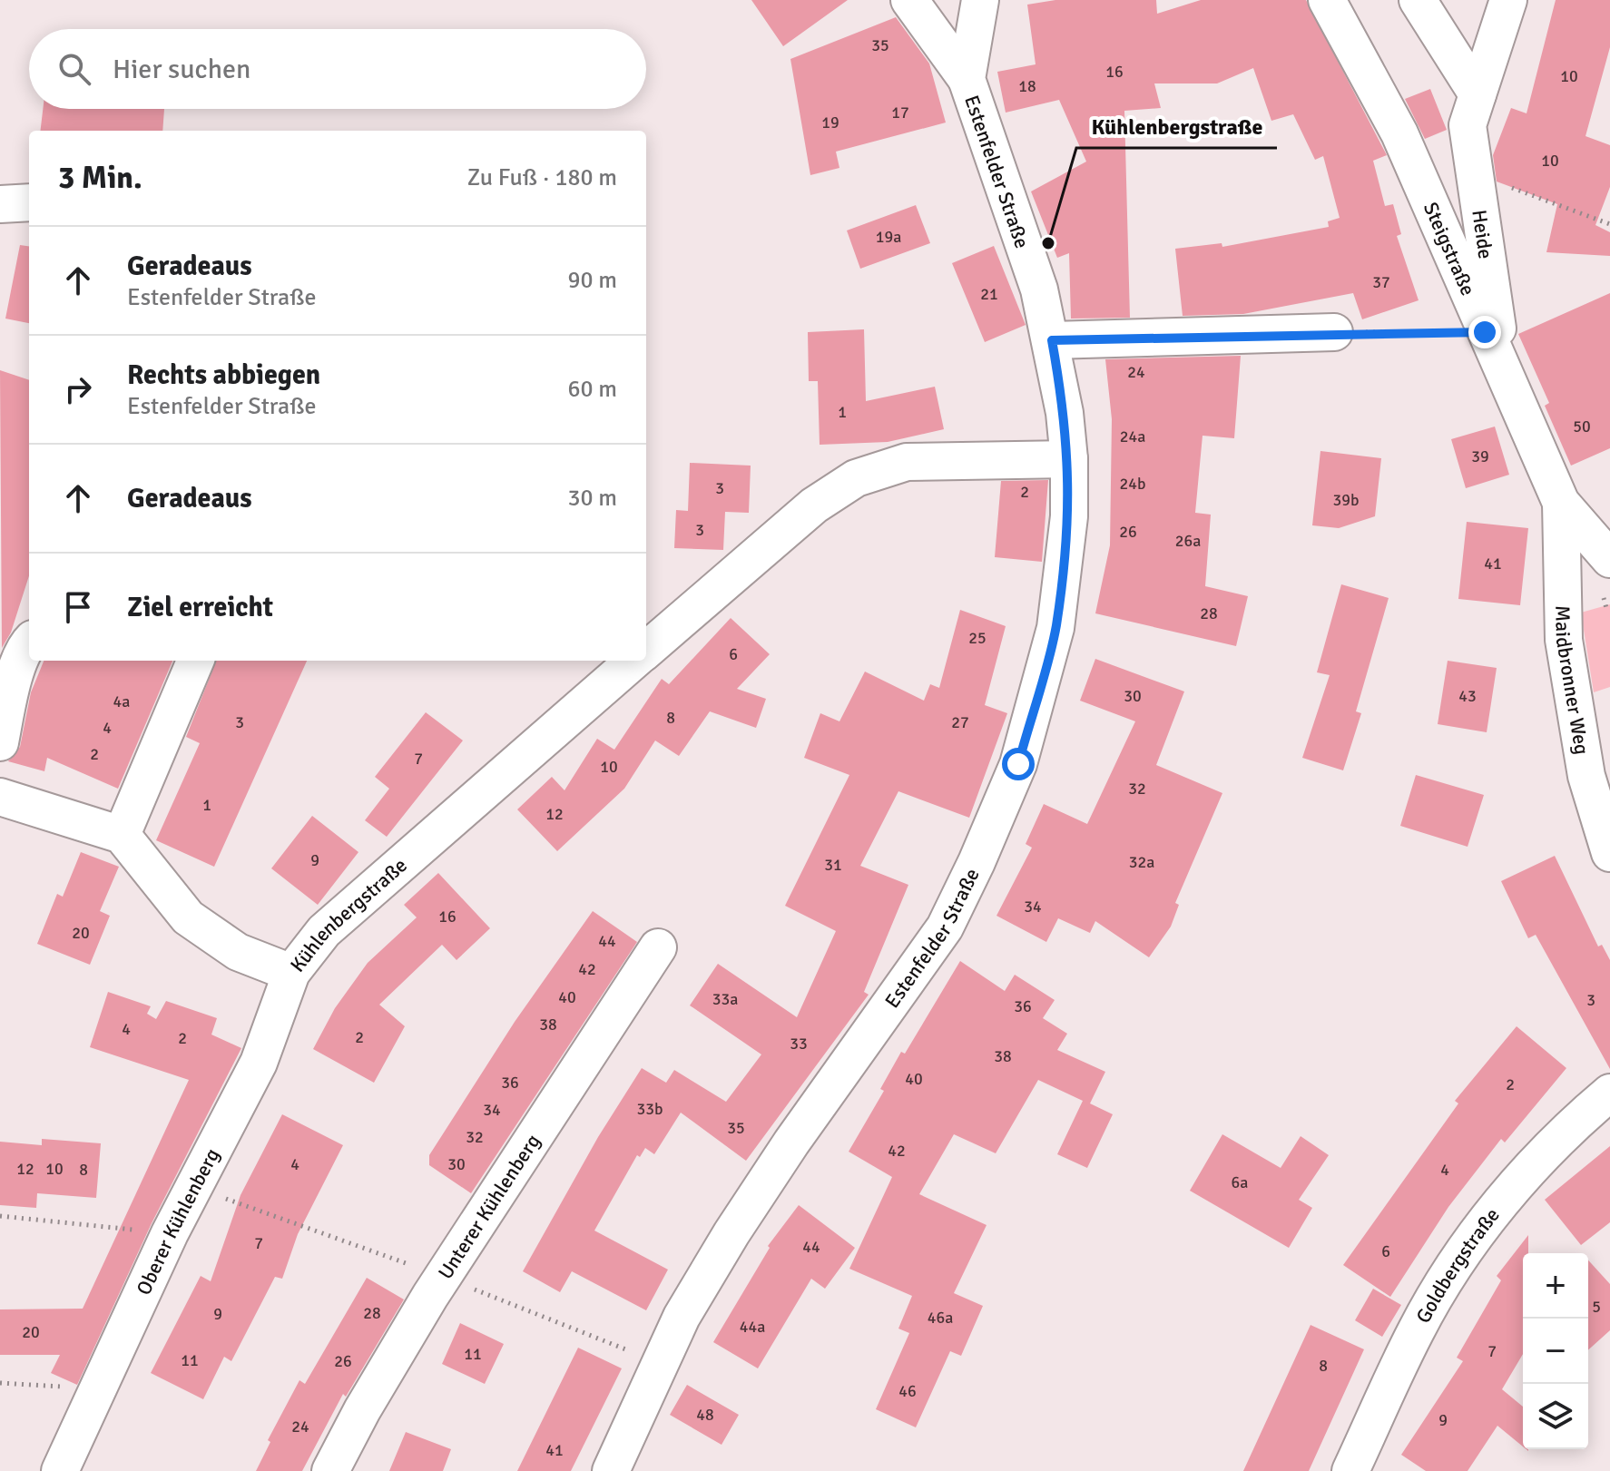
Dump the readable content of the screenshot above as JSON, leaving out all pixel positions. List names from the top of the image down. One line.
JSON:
{"streets":{"street":["Estenfelder Straße","Heide","Steigstraße","Maidbronner Weg","Kühlenbergstraße","Unterer Kühlenberg","Oberer Kühlenberg","Goldbergstraße"]},"crossings":[["Heide","Steigstraße"],["Steigstraße","Maidbronner Weg"],["Kühlenbergstraße","Oberer Kühlenberg"]],"places":["Kühlenbergstraße"],"house_numbers":["35","16","10","18","17","19","10","19a","37","21","24","1","50","24a","39","24b","3","2","39b","3","26","26a","41","28","25","6","30","43","4a","8","3","27","4","2","7","10","32","1","12","9","32a","31","34","16","20","44","42","40","33a","3","36","38","4","2","2","33","38","40","36","2","33b","34","35","32","42","4","30","12","10","8","4","6a","7","44","6","5","28","9","46a","44a","20","7","11","11","26","8","46","48","9","24","41"],"page":{"search":"Hier suchen","heading":["3 Min.","Zu Fuß · 180 m"],"list":[["Geradeaus","Estenfelder Straße","90 m"],["Rechts abbiegen","Estenfelder Straße","60 m"],["Geradeaus","30 m"],"Ziel erreicht"],"map_buttons":["+","−"]}}
